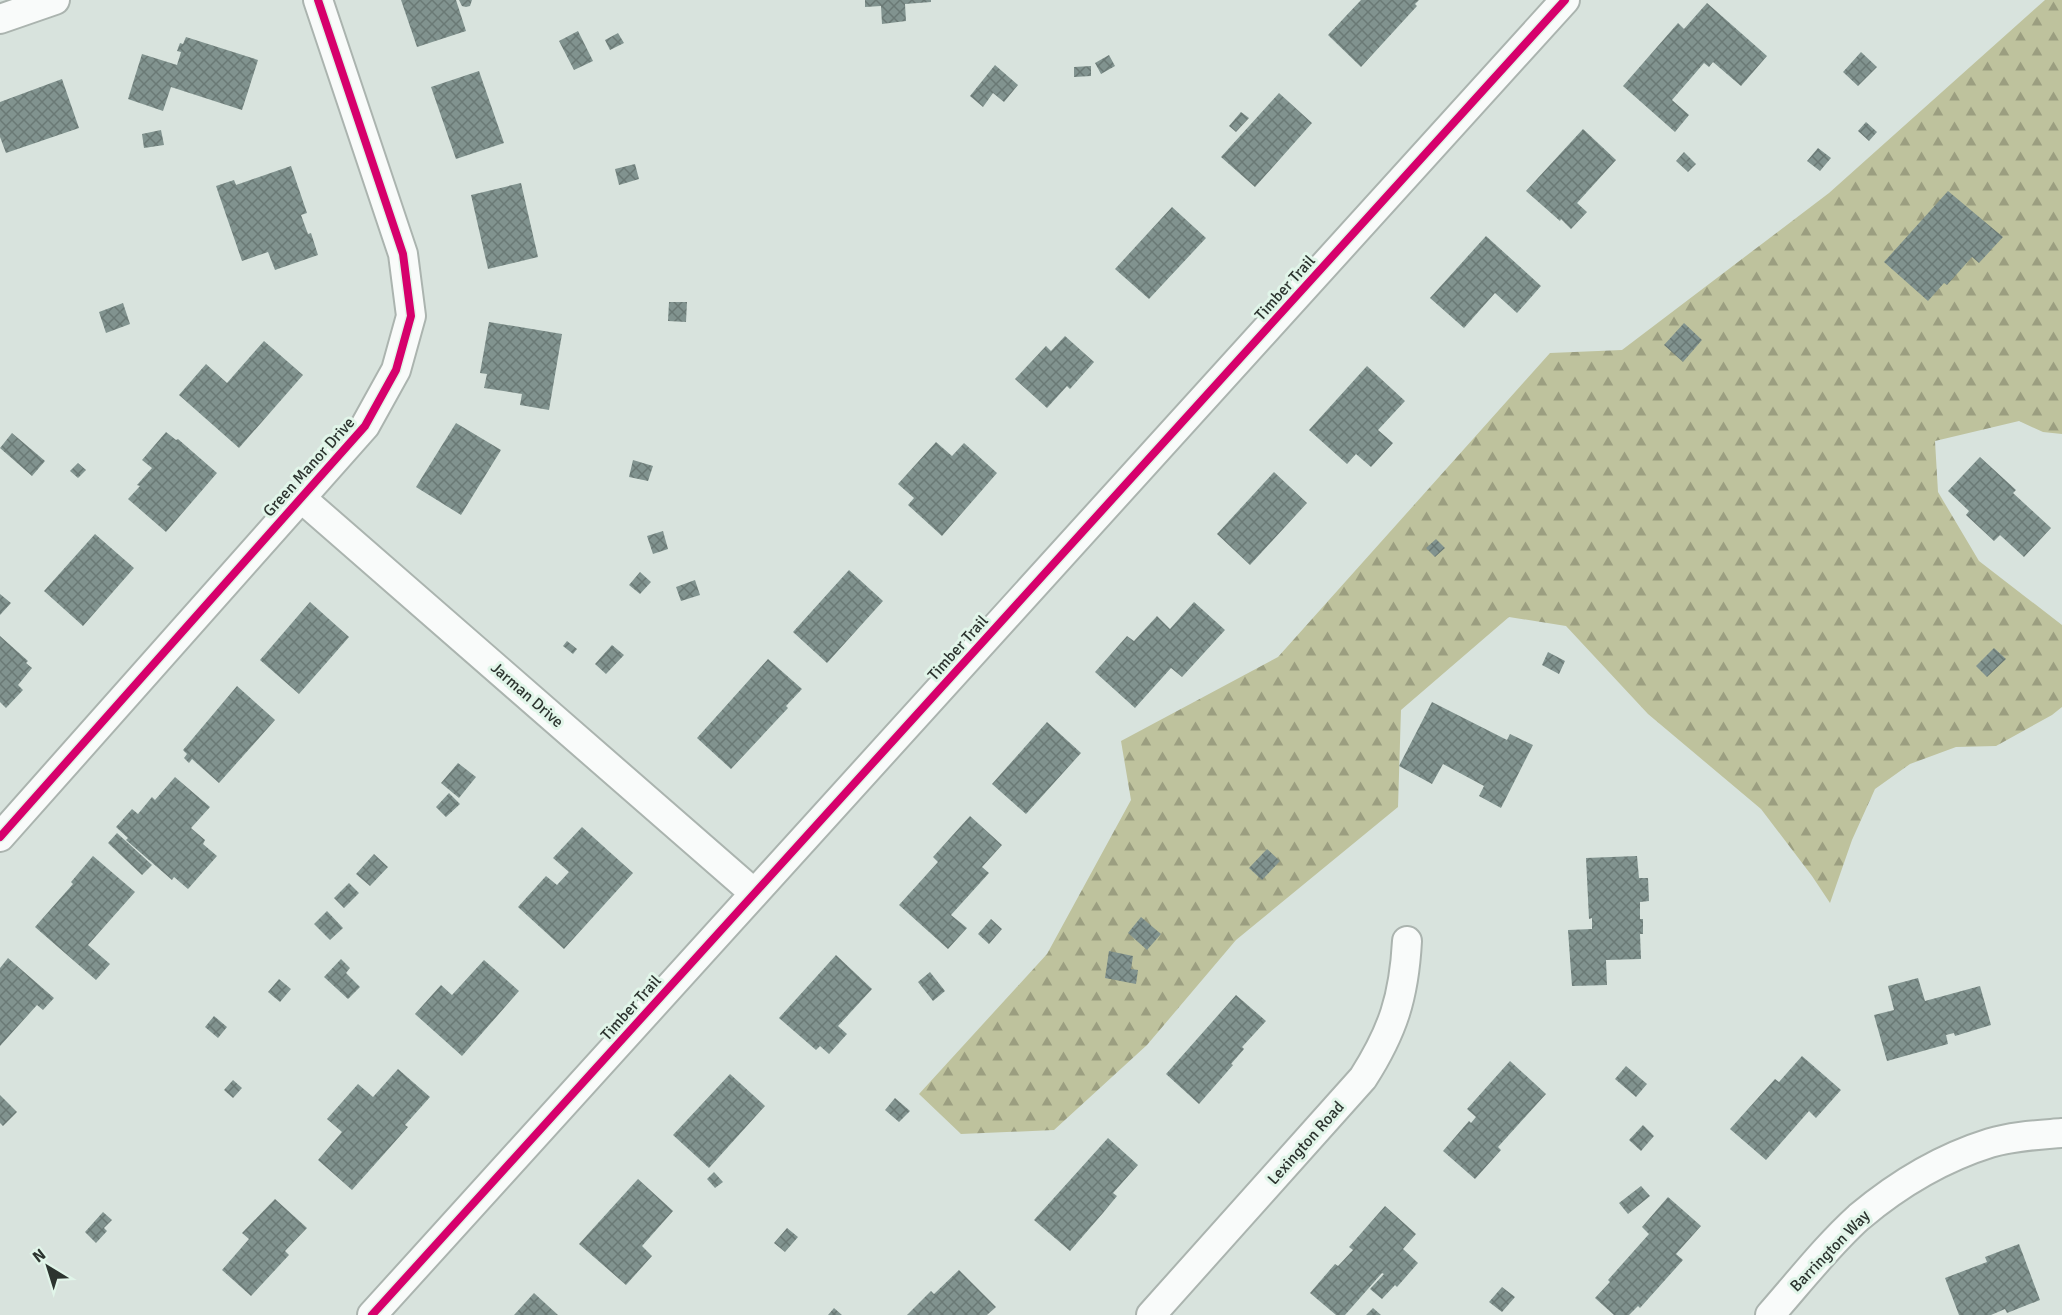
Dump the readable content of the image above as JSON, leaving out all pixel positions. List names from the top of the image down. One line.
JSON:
{"streets":{"street":["Timber Trail","Green Manor Drive","Jarman Drive","Lexington Road","Barrington Way"]},"crossings":[["Timber Trail","Jarman Drive"],["Green Manor Drive","Jarman Drive"]],"north":"top left"}
